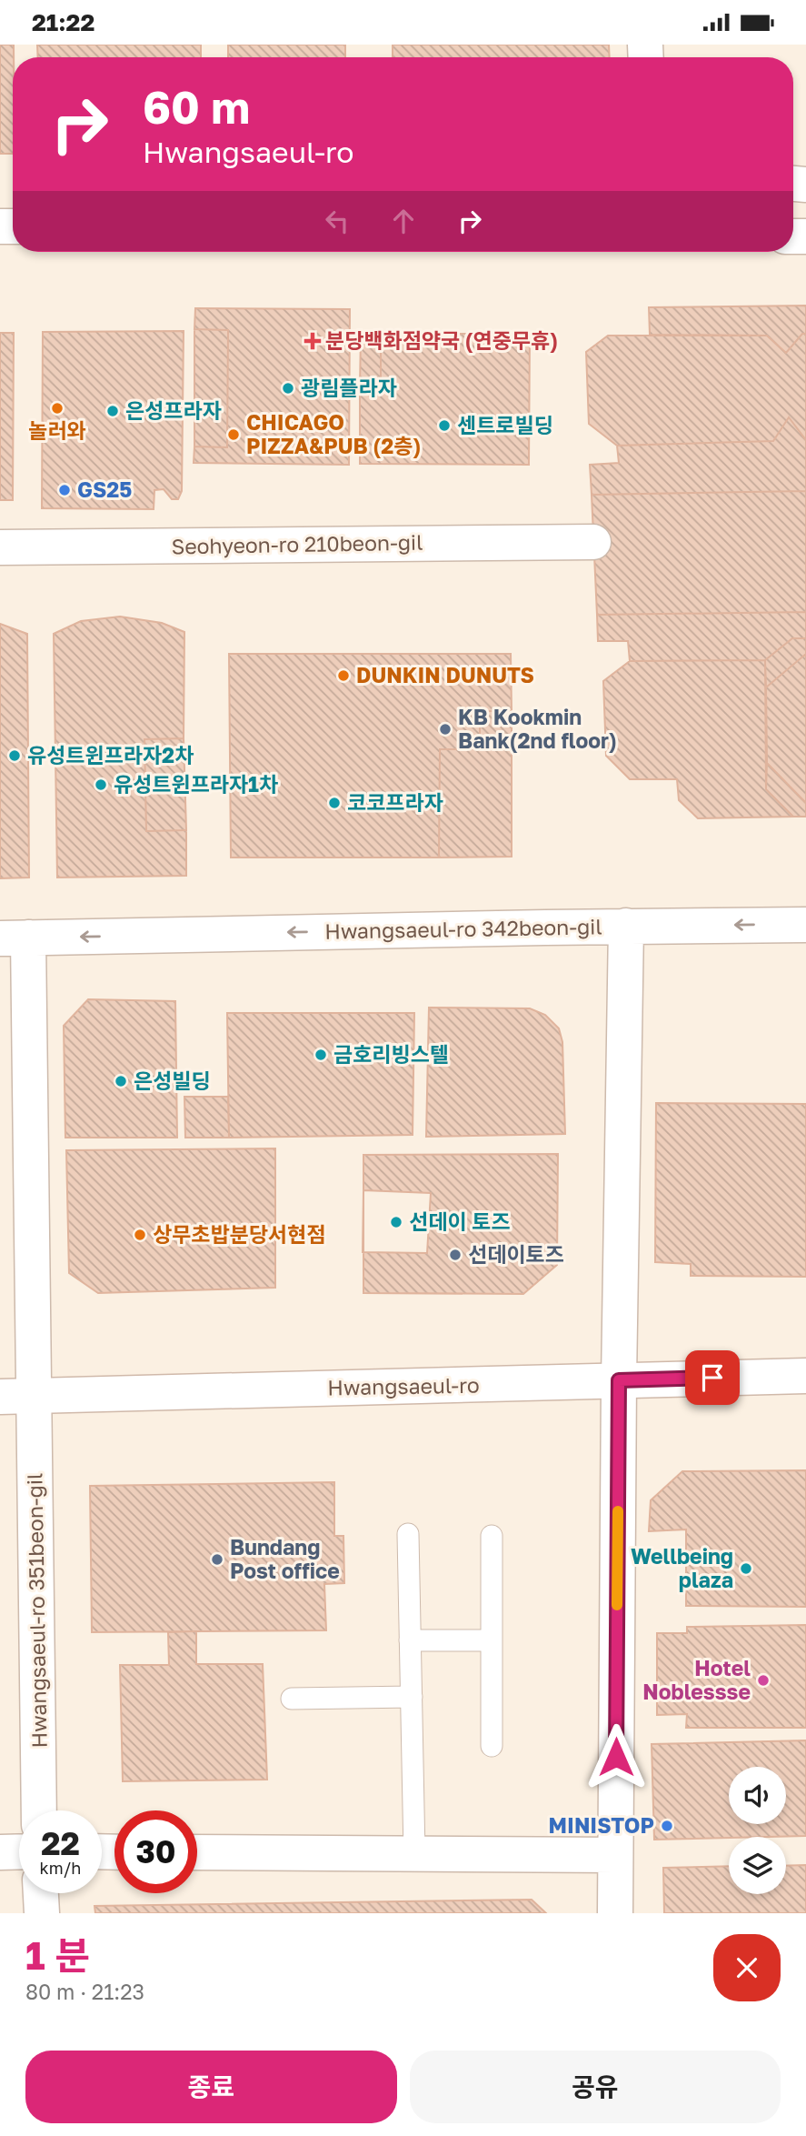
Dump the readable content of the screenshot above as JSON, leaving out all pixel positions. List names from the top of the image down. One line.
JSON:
{"streets":{"street":["Seohyeon-ro 210beon-gil","Hwangsaeul-ro 342beon-gil","Hwangsaeul-ro","Hwangsaeul-ro 351beon-gil"]},"crossings":[["Hwangsaeul-ro 342beon-gil","Hwangsaeul-ro"],["Hwangsaeul-ro 342beon-gil","Hwangsaeul-ro 351beon-gil"],["Hwangsaeul-ro","Hwangsaeul-ro 351beon-gil"]],"one_way":["Hwangsaeul-ro 342beon-gil"],"places":{"health":["분당백화점약국 (연중무휴)"],"other":["광림플라자","놀러와","은성프라자","센트로빌딩","CHICAGO PIZZA&PUB (2층)","GS25","DUNKIN DUNUTS","KB Kookmin Bank(2nd floor)","유성트윈프라자2차","유성트윈프라자1차","코코프라자","금호리빙스텔","은성빌딩","선데이 토즈","상무초밥분당서현점","선데이토즈","Bundang Post office","Wellbeing plaza","Hotel Noblessse","MINISTOP"]},"page":{"status":"21:22","turn":["60 m","Hwangsaeul-ro"],"speed":"22 km/h","limit":"30","heading":["1 분","80 m · 21:23"],"buttons":["종료","공유"]}}
